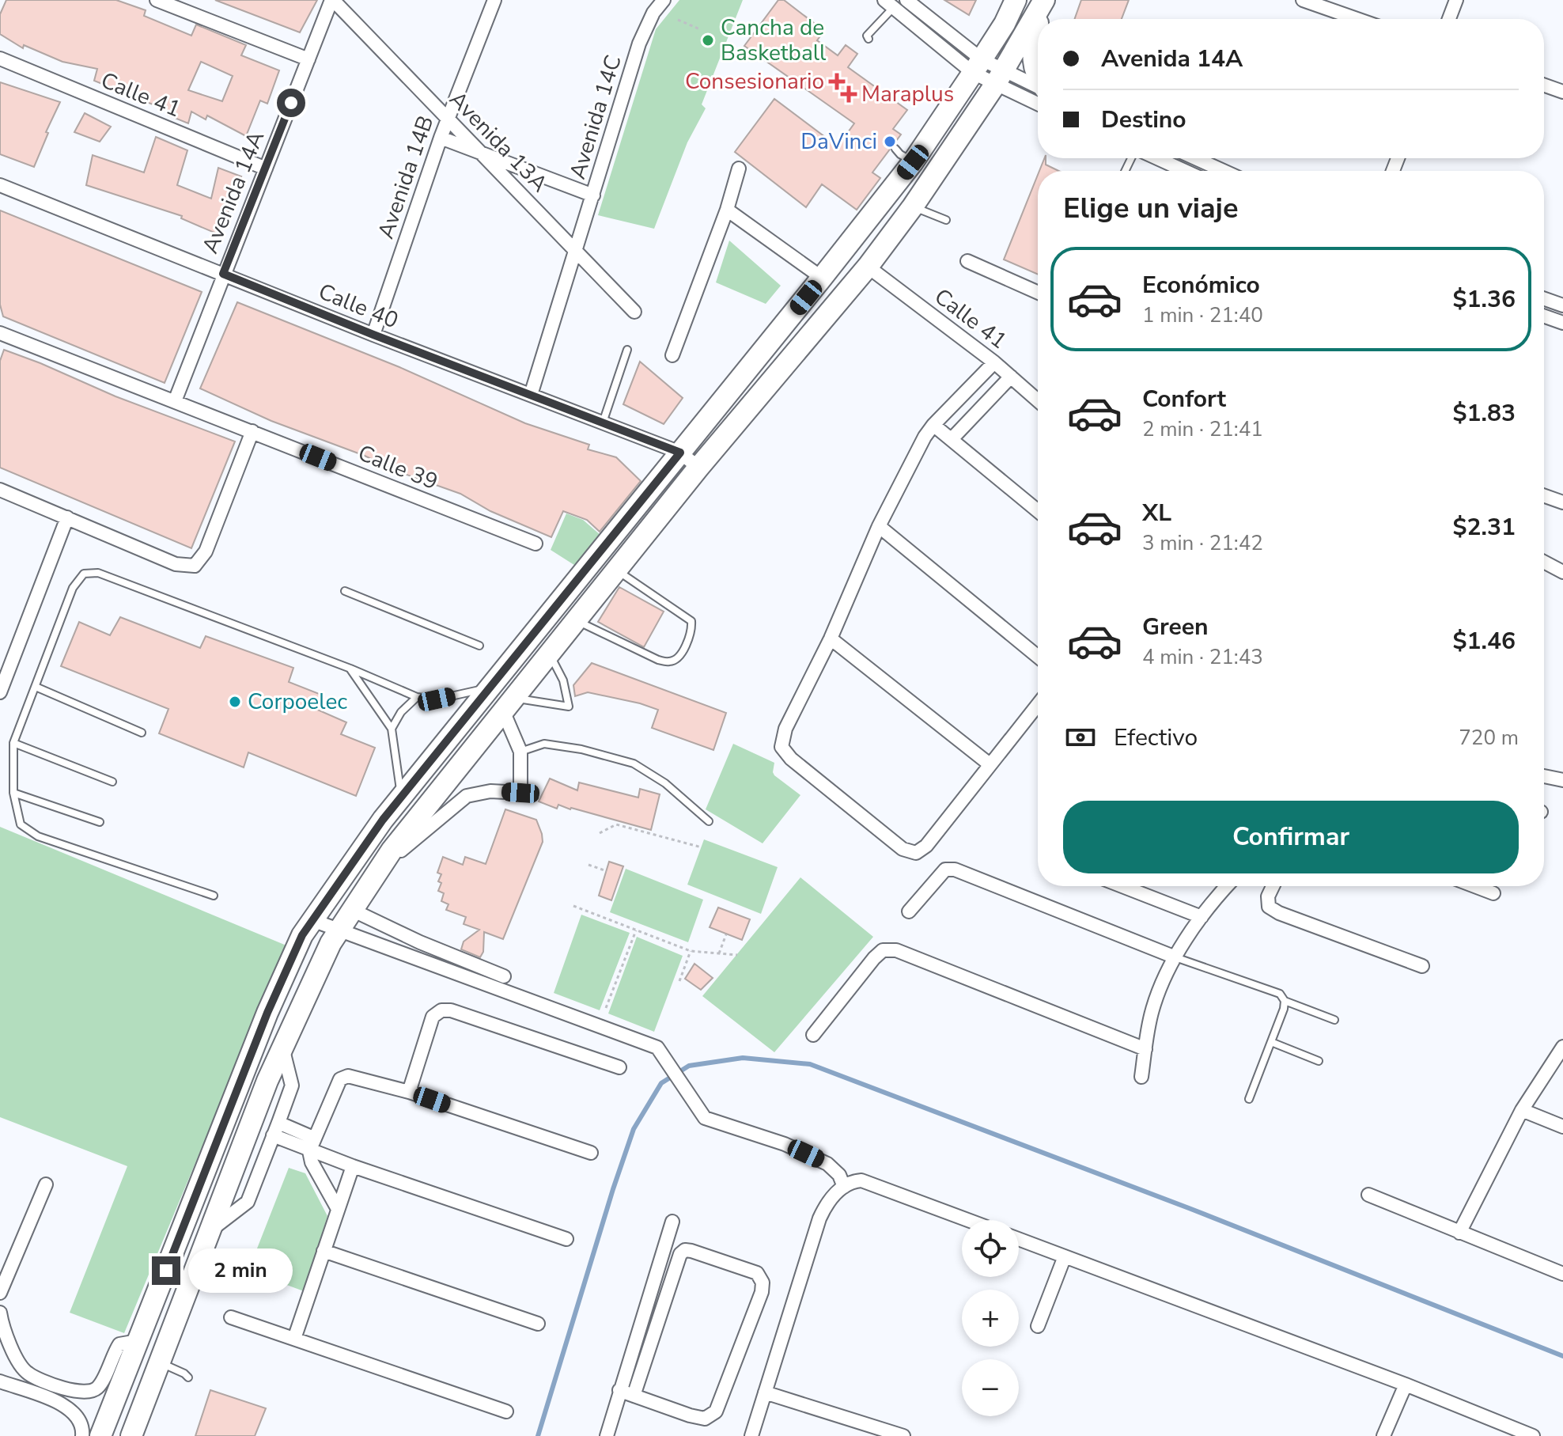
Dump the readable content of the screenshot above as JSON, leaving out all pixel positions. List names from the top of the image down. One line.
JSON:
{"streets":{"street":["Calle 41","Avenida 14C","Avenida 13A","Avenida 14B","Avenida 14A","Calle 40","Calle 39"]},"crossings":[["Calle 41","Avenida 14A"],["Avenida 14C","Calle 40"],["Avenida 13A","Avenida 14A"],["Avenida 14B","Calle 40"],["Avenida 14A","Calle 40"],["Avenida 14A","Calle 39"]],"places":{"other":["Cancha de Basketball","DaVinci","Corpoelec"],"health":["Consesionario","Maraplus"]},"page":{"banner":["Avenida 14A","Destino"],"heading":"Elige un viaje","list":[{"name":"Económico","note":"1 min · 21:40","value":"$1.36"},{"name":"Confort","note":"2 min · 21:41","value":"$1.83"},{"name":"XL","note":"3 min · 21:42","value":"$2.31"},{"name":"Green","note":"4 min · 21:43","value":"$1.46"}],"pay":["Efectivo","720 m"],"buttons":"Confirmar","map_buttons":["+","−"],"bubble":"2 min"}}
